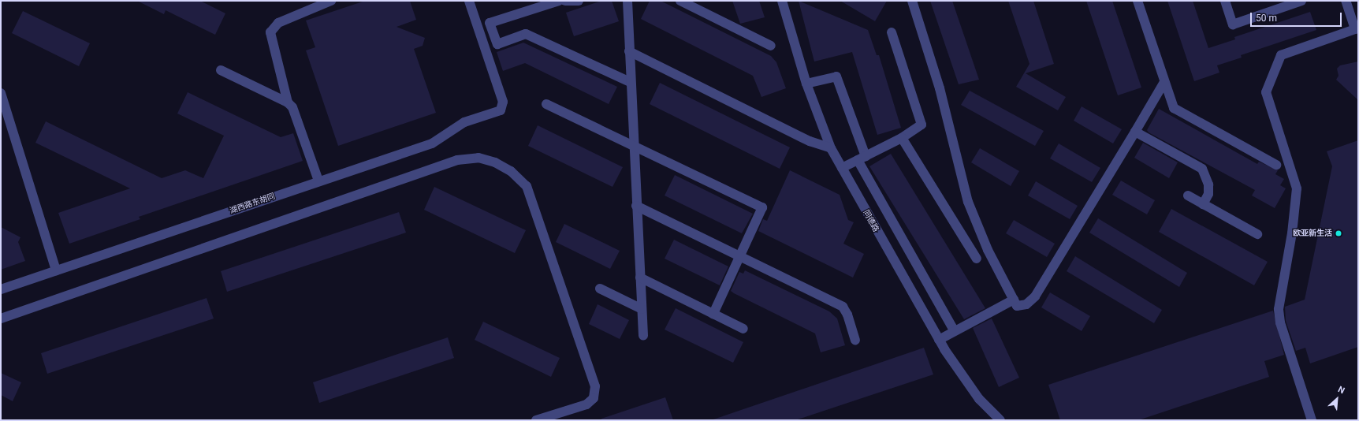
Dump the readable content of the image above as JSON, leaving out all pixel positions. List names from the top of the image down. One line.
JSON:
{"streets":{"street":["湖西路东胡同","同德路"]},"places":["欧亚新生活"],"scale_bar":"50 m","north":"top right"}
